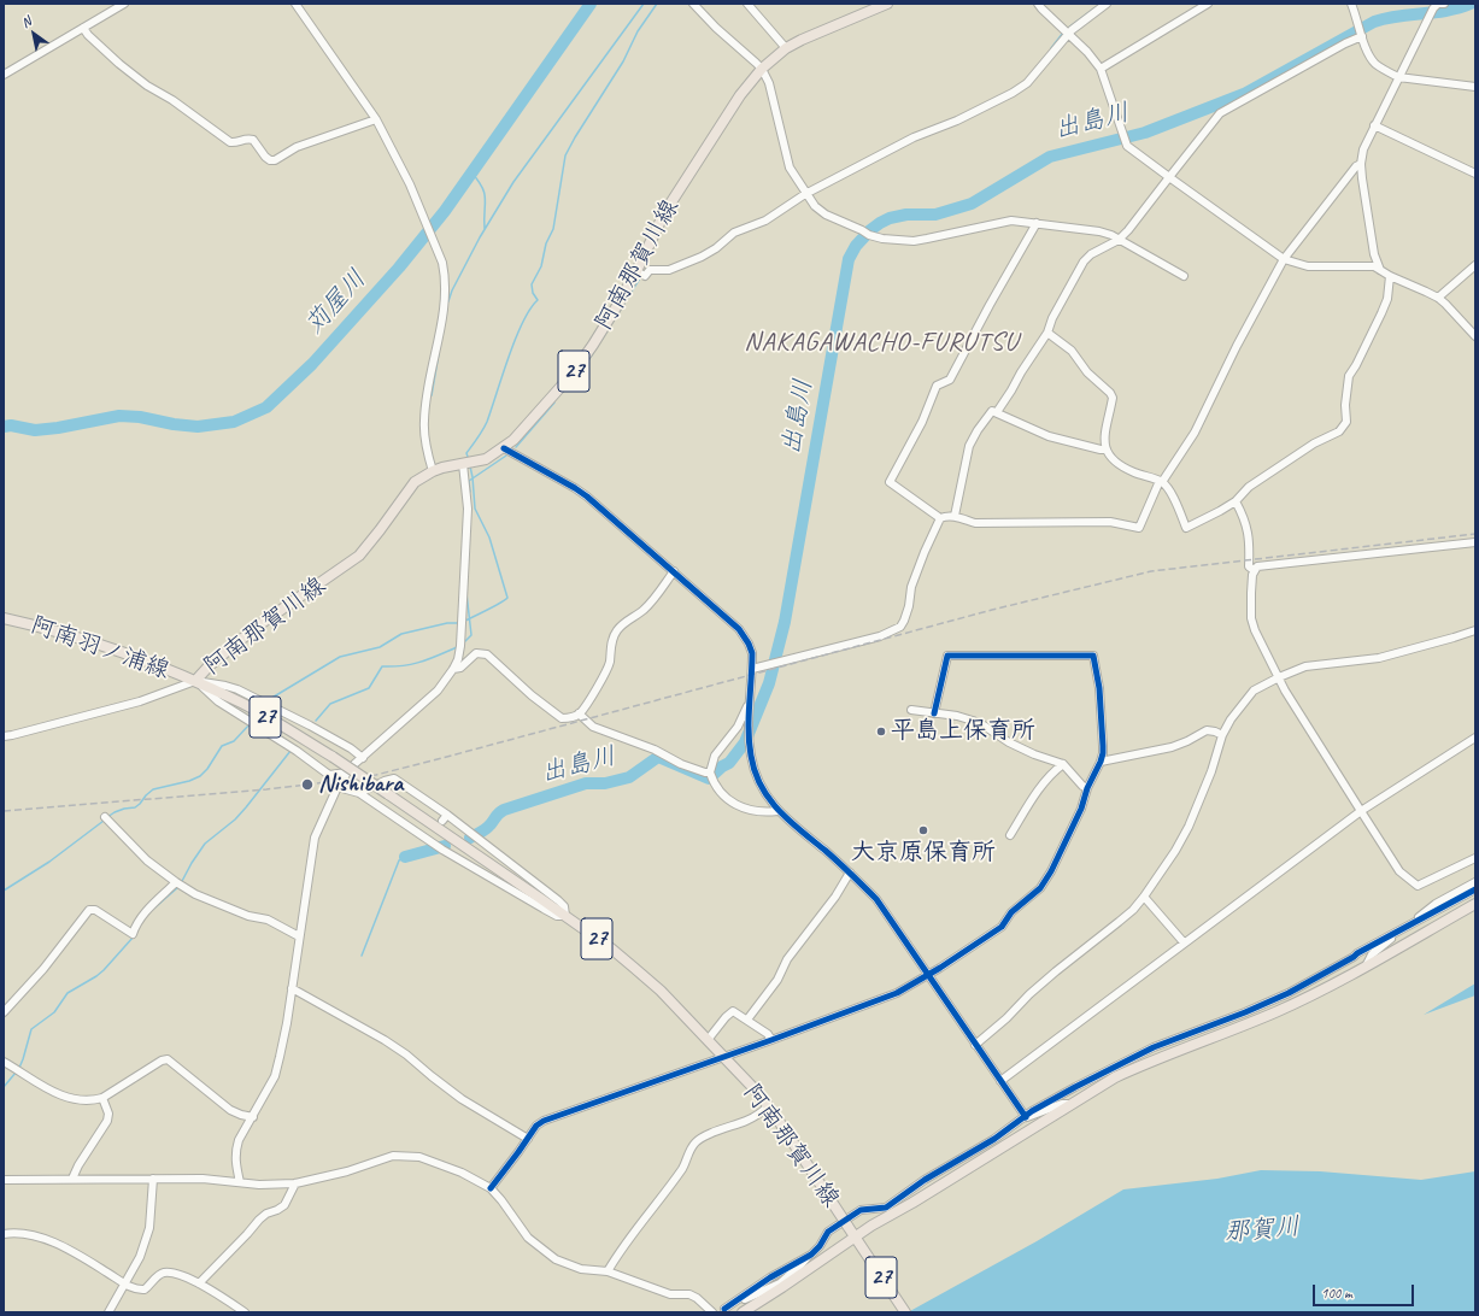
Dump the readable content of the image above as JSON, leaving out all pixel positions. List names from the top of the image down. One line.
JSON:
{"streets":{"main road":["阿南那賀川線","27","阿南羽ノ浦線"]},"crossings":[["阿南那賀川線","阿南羽ノ浦線"]],"districts":["NAKAGAWACHO-FURUTSU"],"water":["出島川","苅屋川","那賀川"],"places":["平島上保育所","Nishibara","大京原保育所"],"scale_bar":"100 m","north":"top left"}
